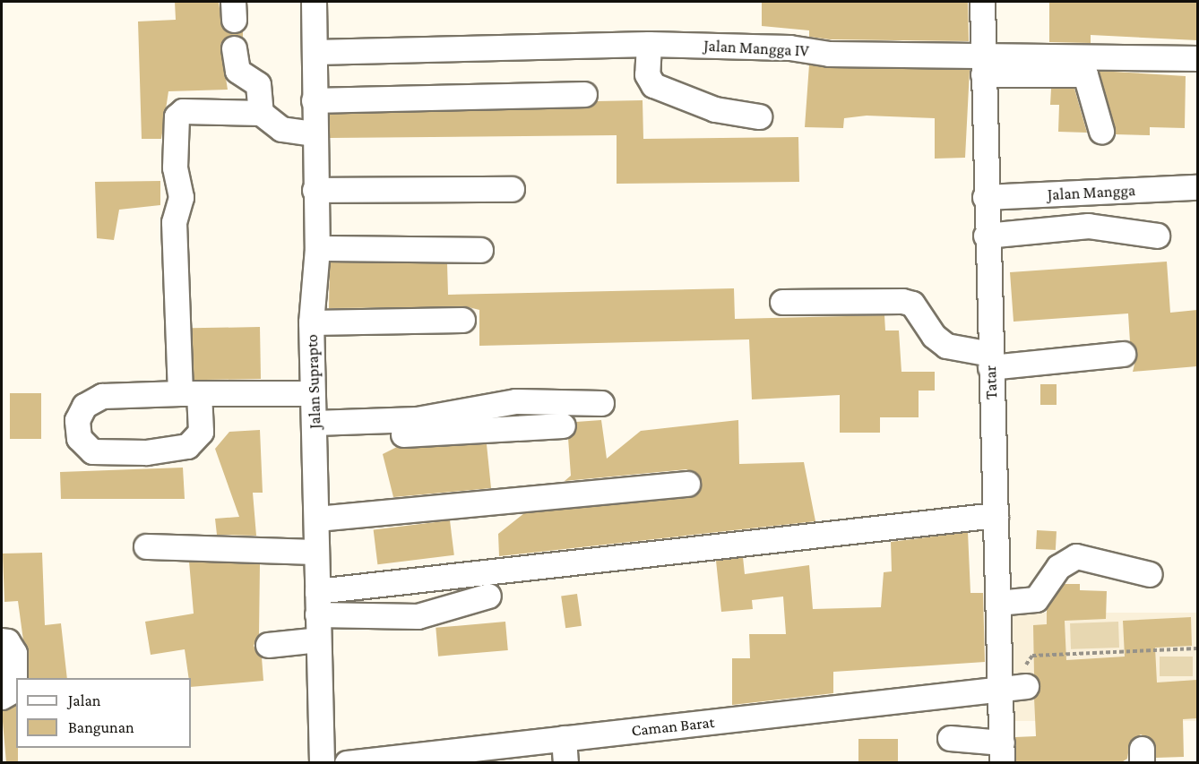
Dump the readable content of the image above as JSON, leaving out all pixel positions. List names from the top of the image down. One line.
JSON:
{"streets":{"street":["Jalan Mangga IV","Jalan Mangga","Jalan Suprapto","Tatar","Caman Barat"]},"crossings":[["Jalan Mangga IV","Jalan Suprapto"],["Jalan Mangga IV","Tatar"],["Jalan Mangga","Tatar"],["Tatar","Caman Barat"]],"legend":["Jalan","Bangunan"]}
